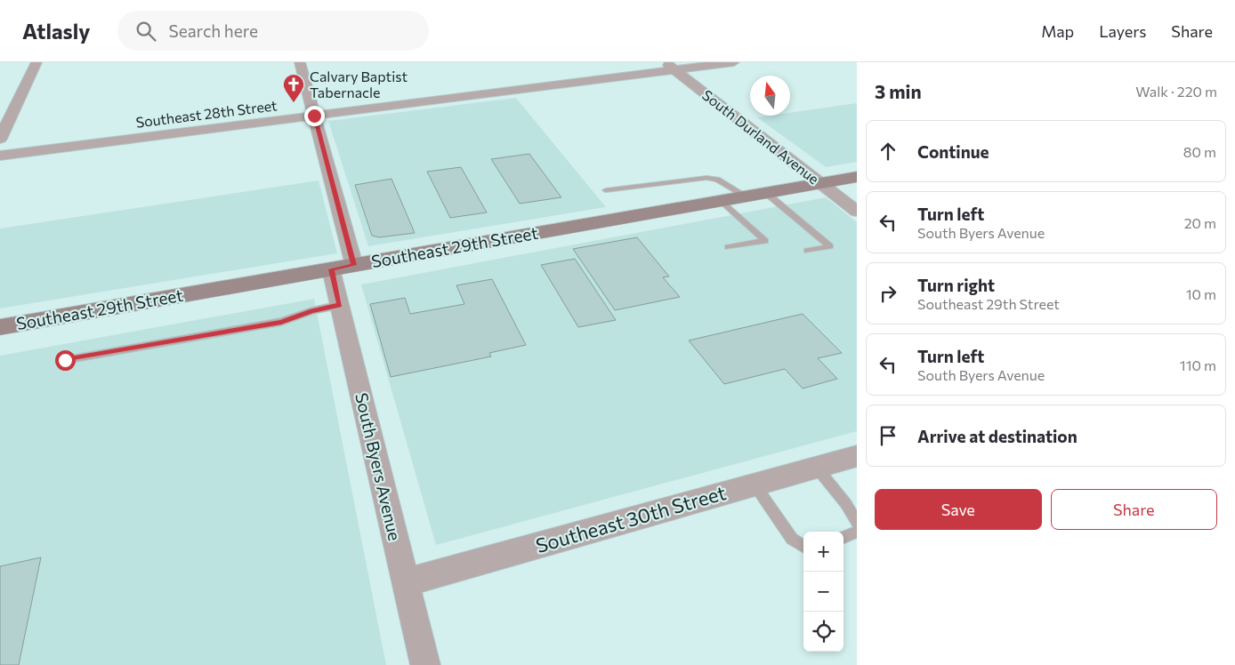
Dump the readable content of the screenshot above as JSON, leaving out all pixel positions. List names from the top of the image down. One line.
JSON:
{"streets":{"main road":["Southeast 29th Street"],"street":["Southeast 28th Street","South Durland Avenue","South Byers Avenue","Southeast 30th Street"]},"crossings":[["Southeast 28th Street","South Durland Avenue"],["Southeast 28th Street","South Byers Avenue"],["South Durland Avenue","Southeast 29th Street"],["Southeast 29th Street","South Byers Avenue"],["South Byers Avenue","Southeast 30th Street"]],"places":{"church":["Calvary Baptist Tabernacle"]},"north":"top","page":{"header":"Atlasly","search":"Search here","nav":["Map","Layers","Share"],"heading":["3 min","Walk · 220 m"],"list":[["Continue","80 m"],["Turn left","South Byers Avenue","20 m"],["Turn right","Southeast 29th Street","10 m"],["Turn left","South Byers Avenue","110 m"],"Arrive at destination"],"buttons":["Save","Share"],"map_buttons":["+","−"]}}
